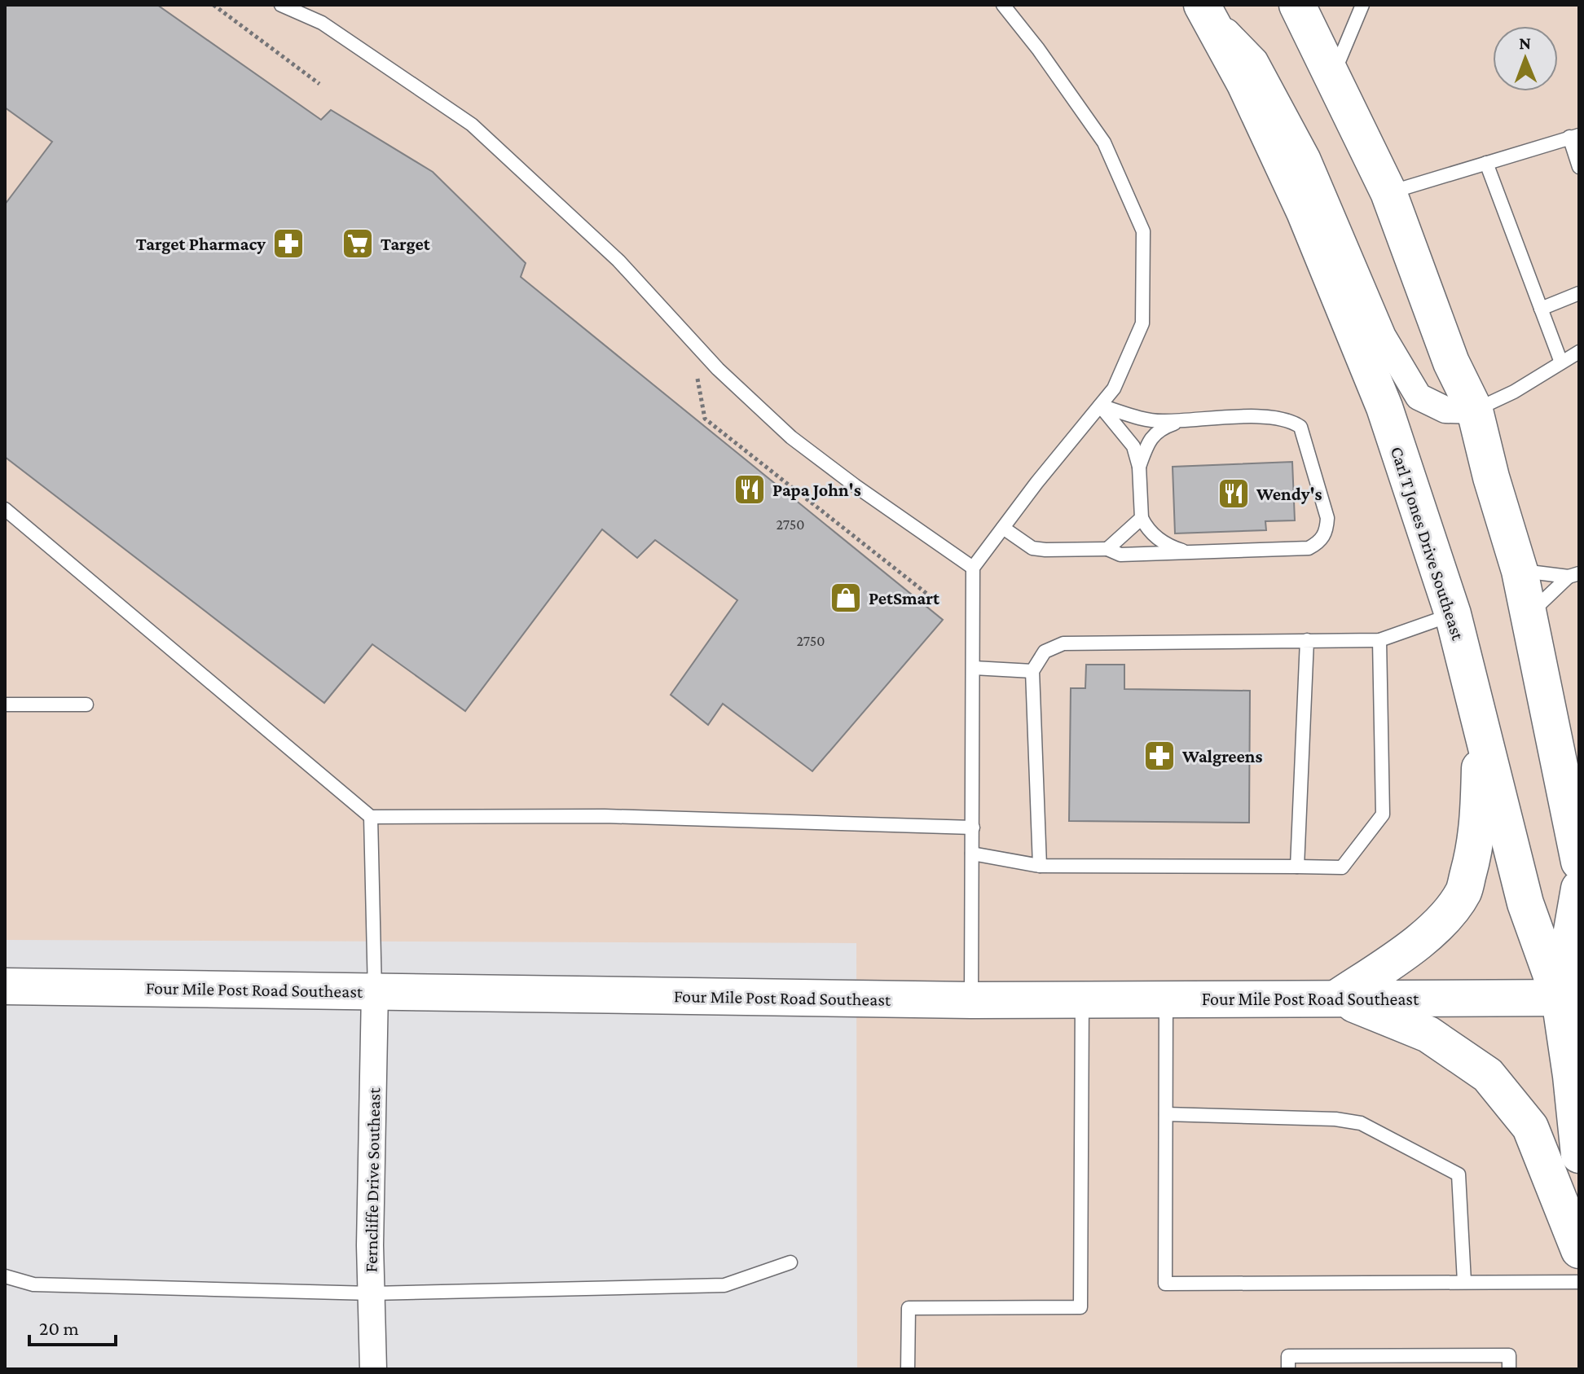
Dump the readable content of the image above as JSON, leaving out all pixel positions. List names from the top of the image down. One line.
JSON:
{"streets":{"main road":["Carl T Jones Drive Southeast","Four Mile Post Road Southeast"],"street":["Ferncliffe Drive Southeast"]},"crossings":[["Carl T Jones Drive Southeast","Four Mile Post Road Southeast"],["Four Mile Post Road Southeast","Ferncliffe Drive Southeast"]],"places":{"pharmacy":["Target Pharmacy","Walgreens"],"supermarket":["Target"],"restaurant":["Papa John's","Wendy's"],"shop":["PetSmart"]},"house_numbers":["2750","2750"],"scale_bar":"20 m","north":"top"}
